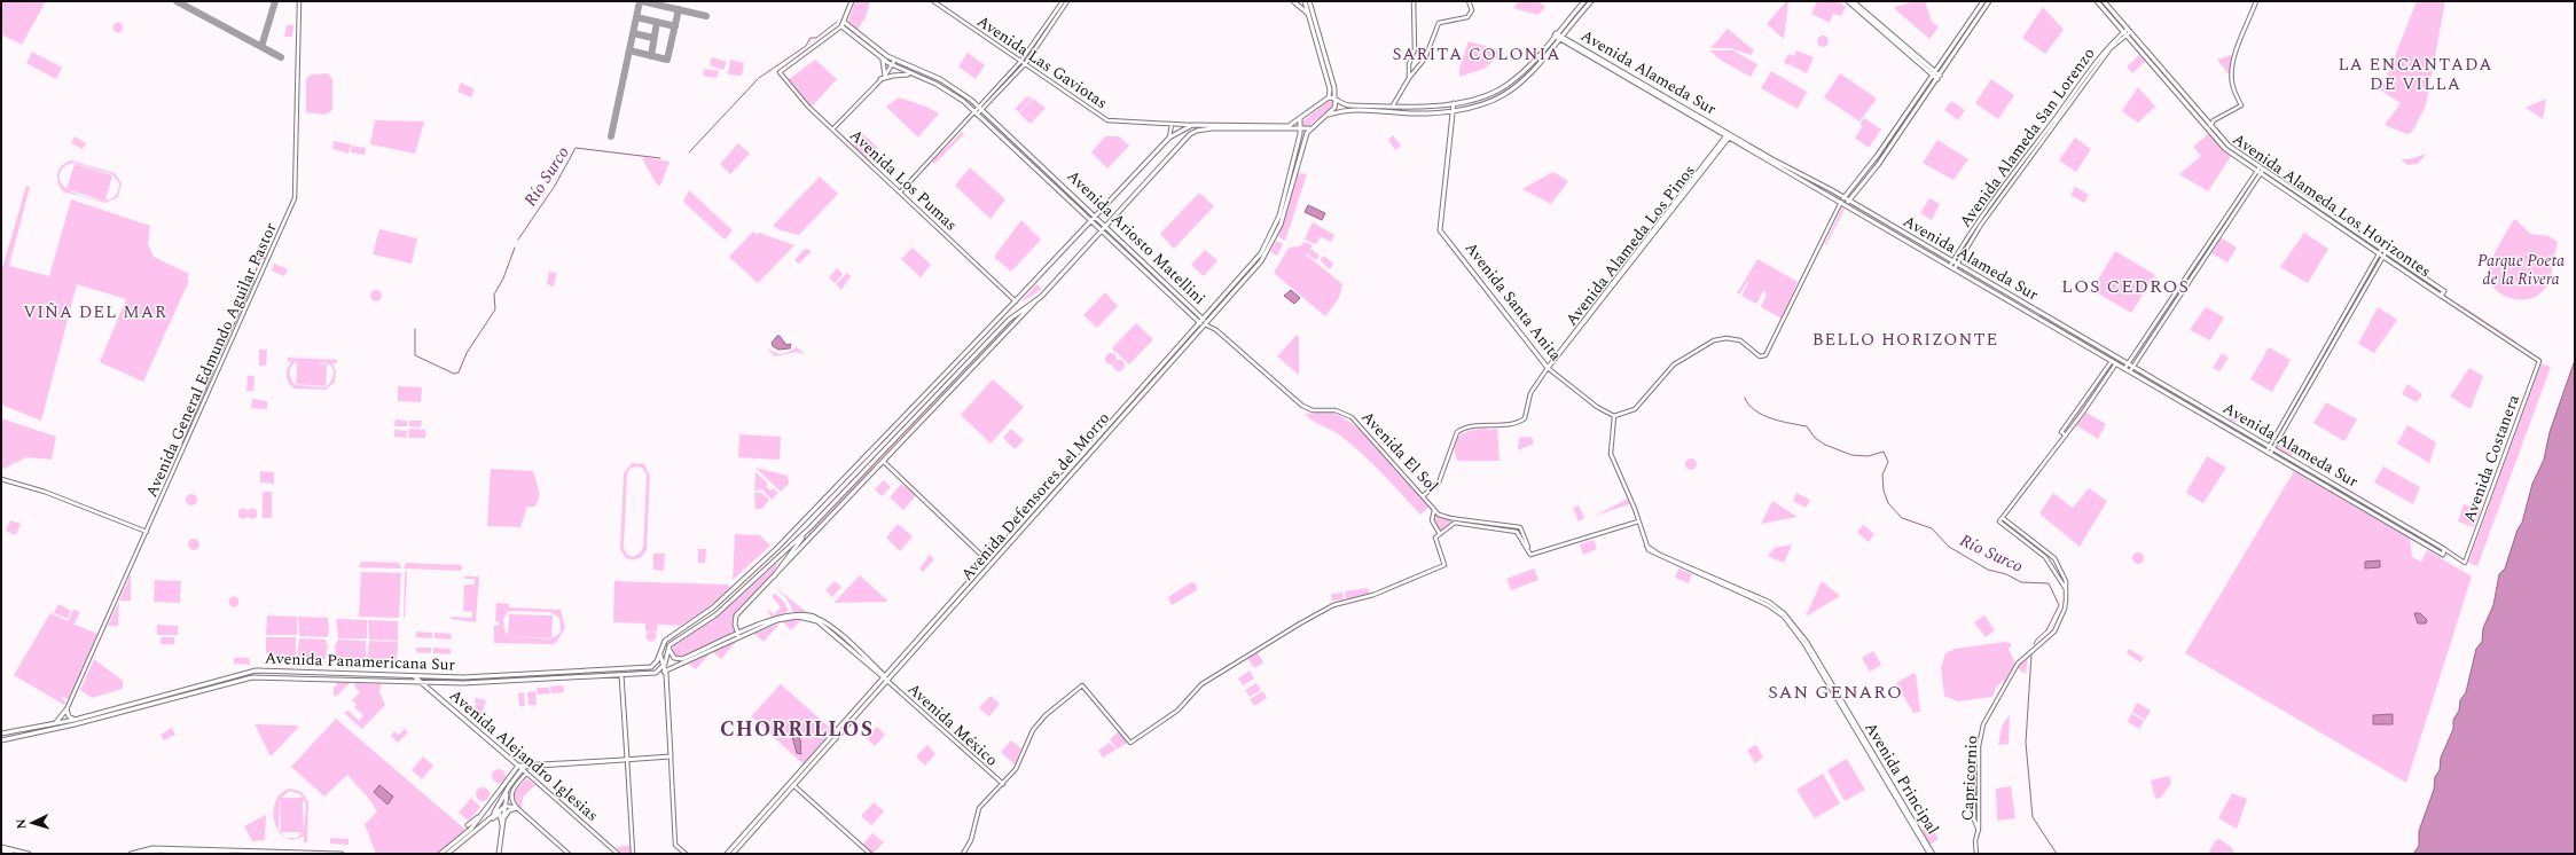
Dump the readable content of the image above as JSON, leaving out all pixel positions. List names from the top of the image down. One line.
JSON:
{"streets":{"main road":["Avenida Alameda Sur","Avenida Alameda Los Horizontes","Avenida Ariosto Matellini","Avenida Alameda Los Pinos","Avenida Santa Anita","Avenida Defensores del Morro","Avenida Panamericana Sur","Avenida Alejandro Iglesias"],"street":["Avenida Las Gaviotas","Avenida Alameda San Lorenzo","Avenida Los Pumas","Avenida General Edmundo Aguilar Pastor","Avenida El Sol","Avenida Costanera","Avenida México","Avenida Principal","Capricornio"]},"crossings":[["Avenida Alameda Sur","Avenida Alameda San Lorenzo"],["Avenida Alameda Sur","Avenida Alameda Los Pinos"],["Avenida Alameda Sur","Avenida Costanera"],["Avenida Alameda Sur","Avenida Defensores del Morro"],["Avenida Alameda San Lorenzo","Avenida Alameda Los Horizontes"],["Avenida Los Pumas","Avenida Ariosto Matellini"],["Avenida Alameda Los Horizontes","Avenida Costanera"],["Avenida Ariosto Matellini","Avenida El Sol"],["Avenida Ariosto Matellini","Avenida Defensores del Morro"],["Avenida Alameda Los Pinos","Avenida Santa Anita"],["Avenida Alameda Los Pinos","Avenida El Sol"],["Avenida Santa Anita","Avenida Defensores del Morro"],["Avenida El Sol","Avenida Defensores del Morro"],["Avenida Defensores del Morro","Avenida México"],["Avenida Panamericana Sur","Avenida Alejandro Iglesias"]],"districts":["SARITA COLONIA","LA ENCANTADA DE VILLA","LOS CEDROS","VIÑA DEL MAR","BELLO HORIZONTE","SAN GENARO","CHORRILLOS"],"water":["Río Surco"],"parks":["Parque Poeta de la Rivera"],"north":"left"}
